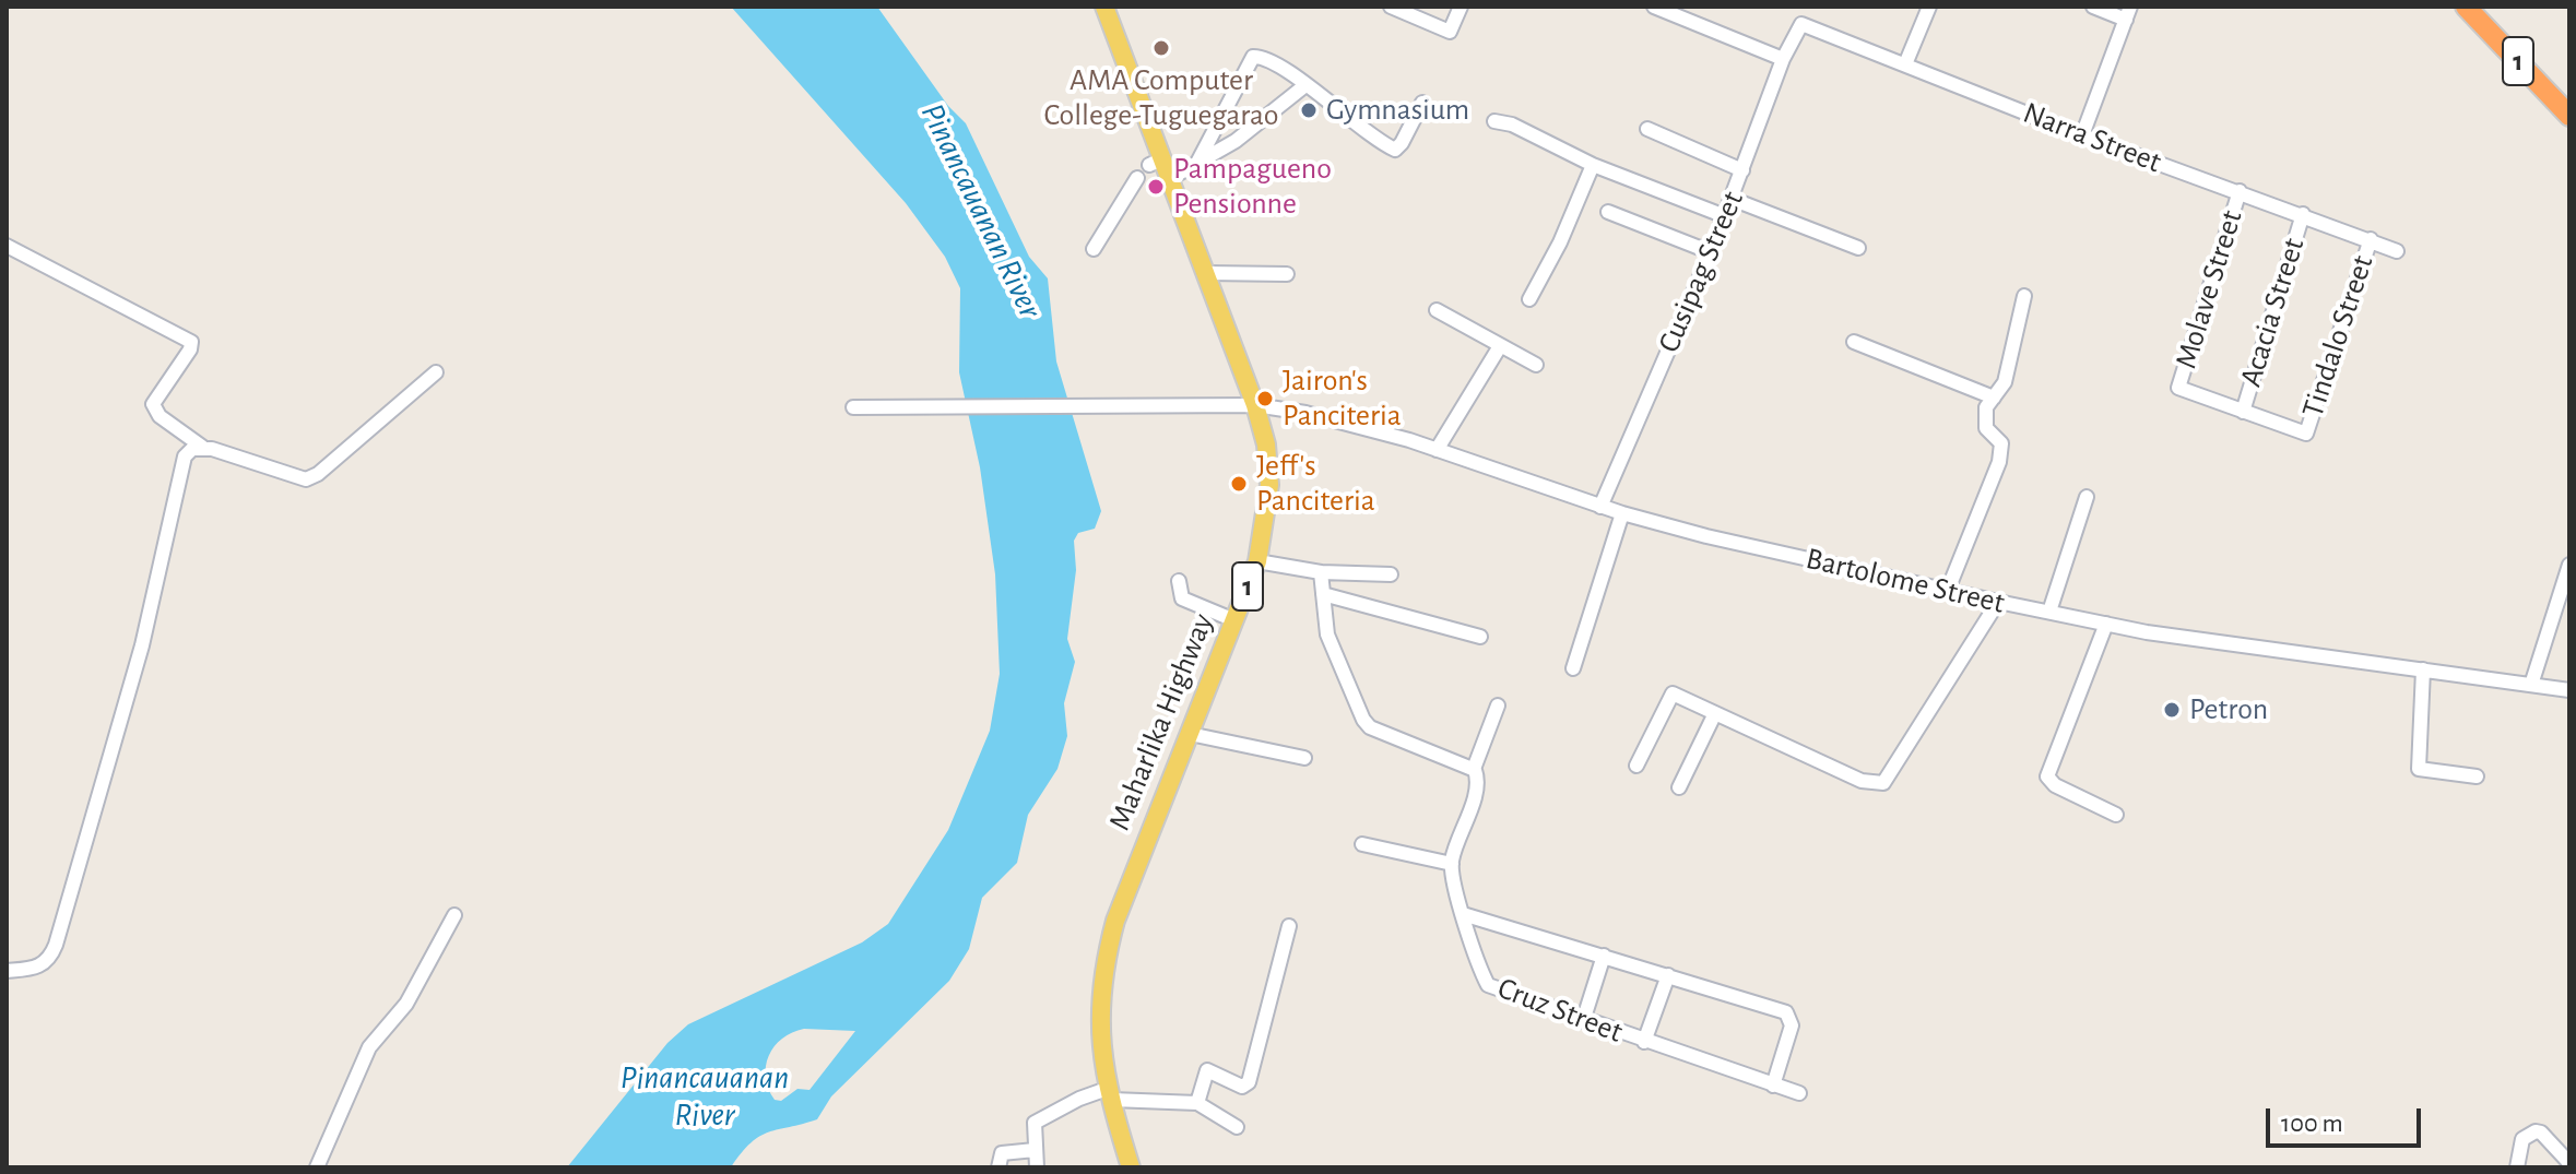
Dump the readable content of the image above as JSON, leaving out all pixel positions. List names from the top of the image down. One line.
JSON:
{"streets":{"highway":["1"],"main road":["Maharlika Highway"],"street":["Narra Street","Cusipag Street","Molave Street","Acacia Street","Tindalo Street","Bartolome Street","Cruz Street"]},"crossings":[["Narra Street","Cusipag Street"],["Narra Street","Molave Street"],["Narra Street","Acacia Street"],["Narra Street","Tindalo Street"],["Cusipag Street","Bartolome Street"],["Molave Street","Acacia Street"],["Molave Street","Tindalo Street"],["Acacia Street","Tindalo Street"],["Bartolome Street","Maharlika Highway"]],"water":["Pinancauanan River"],"places":["AMA Computer College-Tuguegarao","Gymnasium","Pampagueno Pensionne","Jairon's Panciteria","Jeff's Panciteria","Petron"],"scale_bar":"100 m"}
